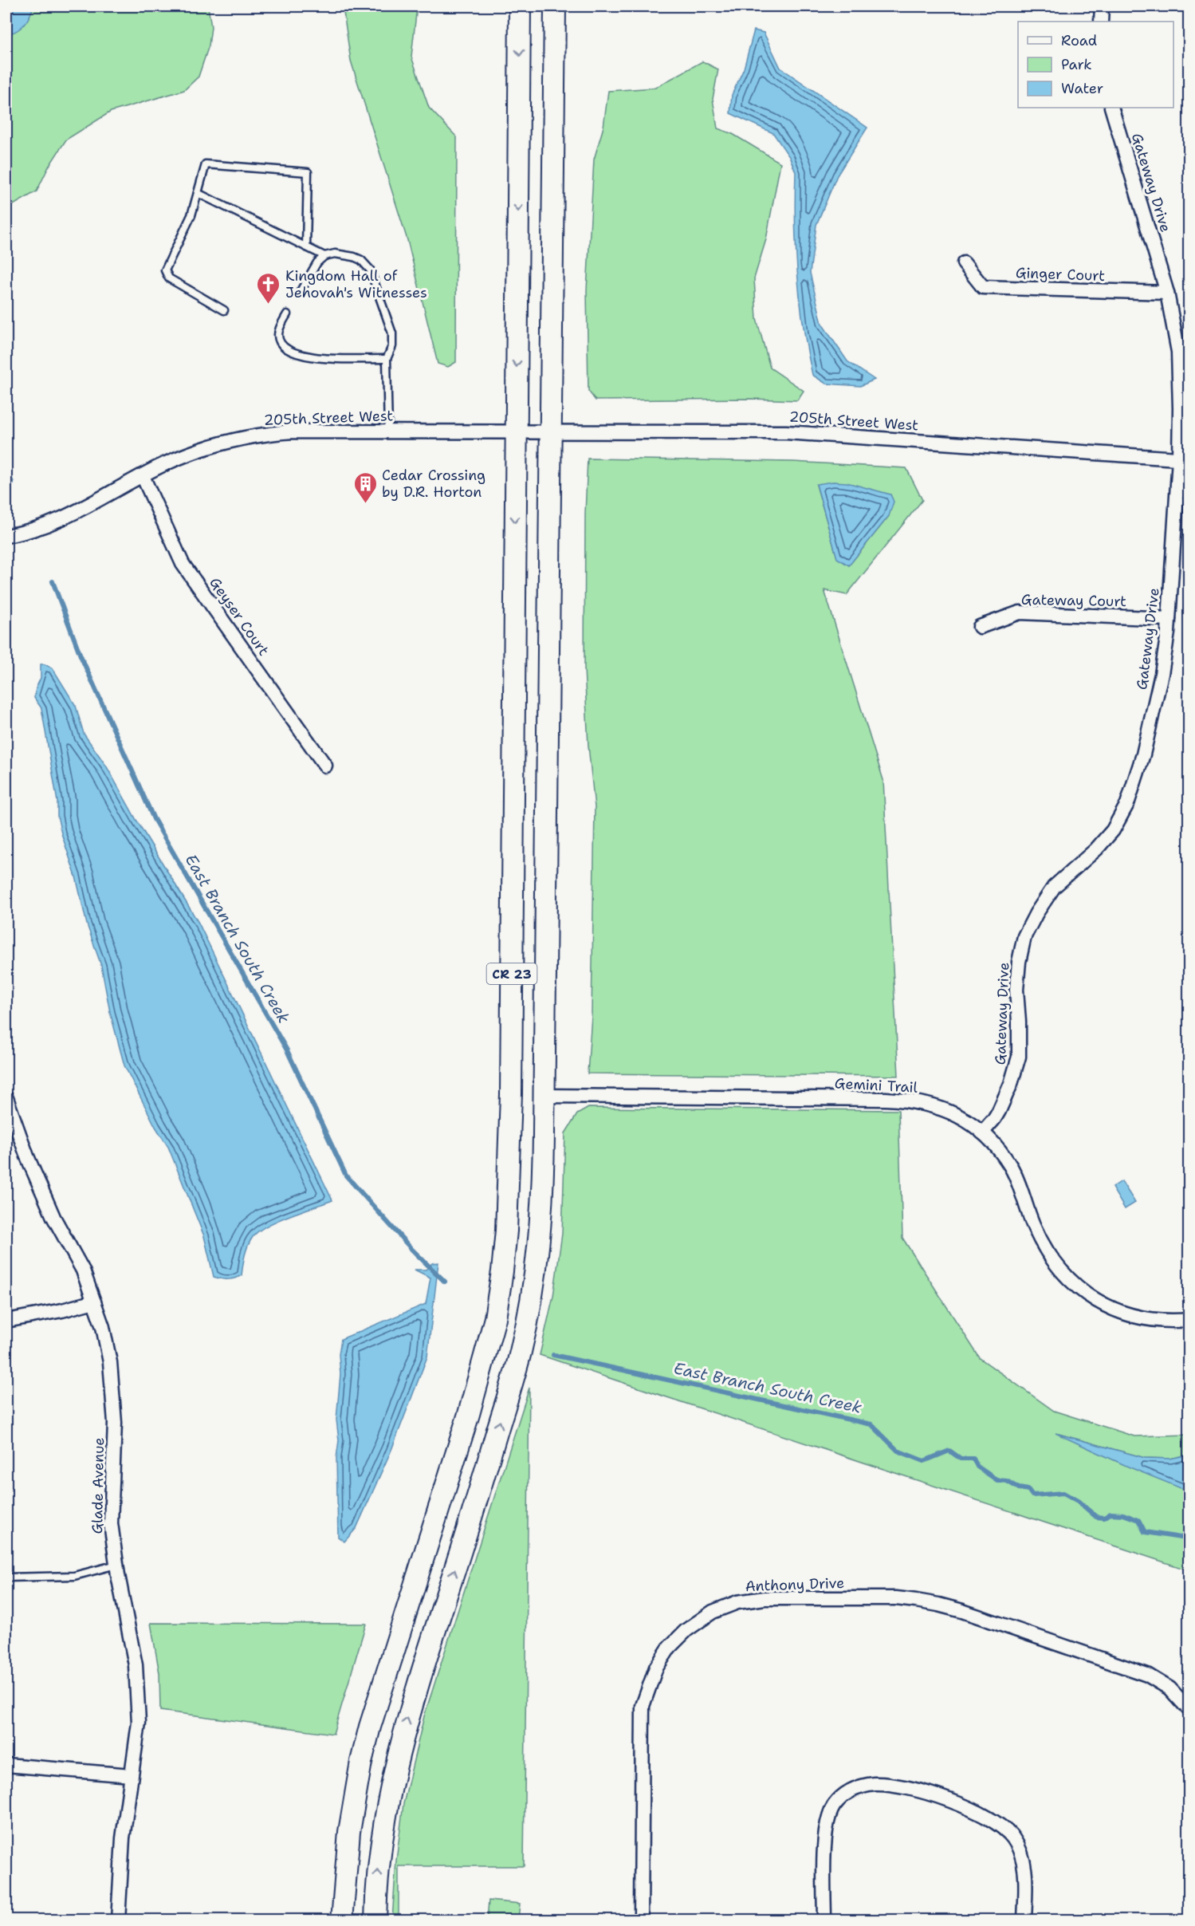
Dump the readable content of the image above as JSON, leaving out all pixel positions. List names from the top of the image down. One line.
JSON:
{"streets":{"main road":["CR 23"],"street":["Gateway Drive","Ginger Court","205th Street West","Gateway Court","Geyser Court","Gemini Trail","Glade Avenue","Anthony Drive"]},"crossings":[["Gateway Drive","Ginger Court"],["Gateway Drive","205th Street West"],["Gateway Drive","Gateway Court"],["Gateway Drive","Gemini Trail"],["205th Street West","Geyser Court"],["205th Street West","CR 23"],["CR 23","Gemini Trail"]],"water":["East Branch South Creek"],"places":{"church":["Kingdom Hall of Jehovah's Witnesses"],"building":["Cedar Crossing by D.R. Horton"]},"legend":["Road","Park","Water"]}
